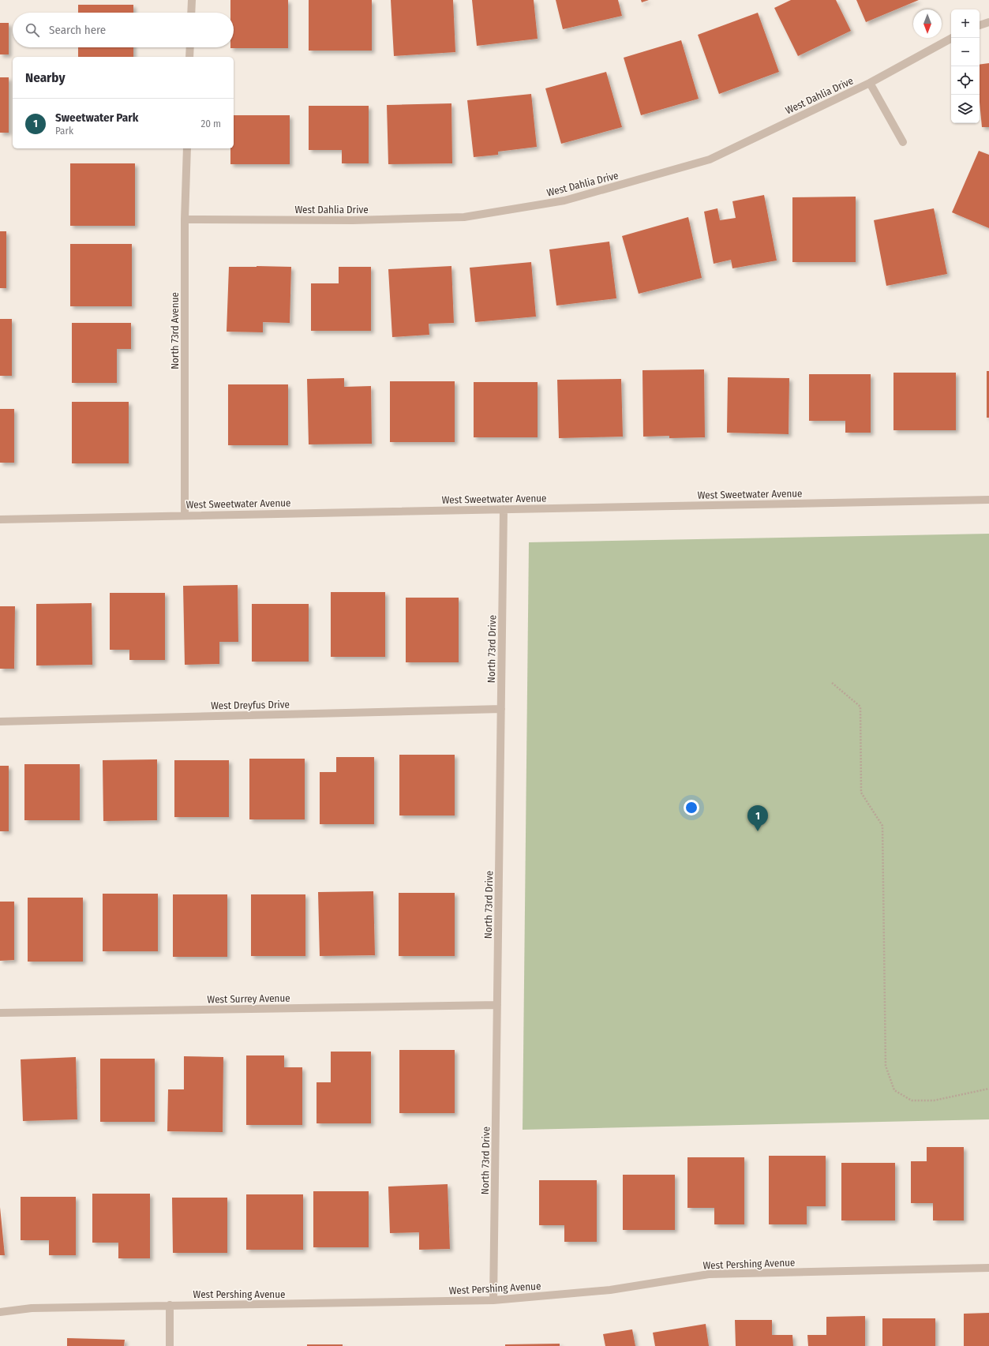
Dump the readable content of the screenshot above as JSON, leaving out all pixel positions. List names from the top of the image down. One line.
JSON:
{"streets":{"street":["West Dahlia Drive","North 73rd Avenue","West Sweetwater Avenue","North 73rd Drive","West Dreyfus Drive","West Surrey Avenue","West Pershing Avenue"]},"crossings":[["West Dahlia Drive","North 73rd Avenue"],["North 73rd Avenue","West Sweetwater Avenue"],["West Sweetwater Avenue","North 73rd Drive"],["North 73rd Drive","West Dreyfus Drive"],["North 73rd Drive","West Surrey Avenue"],["North 73rd Drive","West Pershing Avenue"]],"north":"bottom","page":{"map_buttons":["+","−"],"search":"Search here","heading":"Nearby","list":[{"mark":"1","name":"Sweetwater Park","note":"Park","value":"20 m"}],"pins":"1"}}
